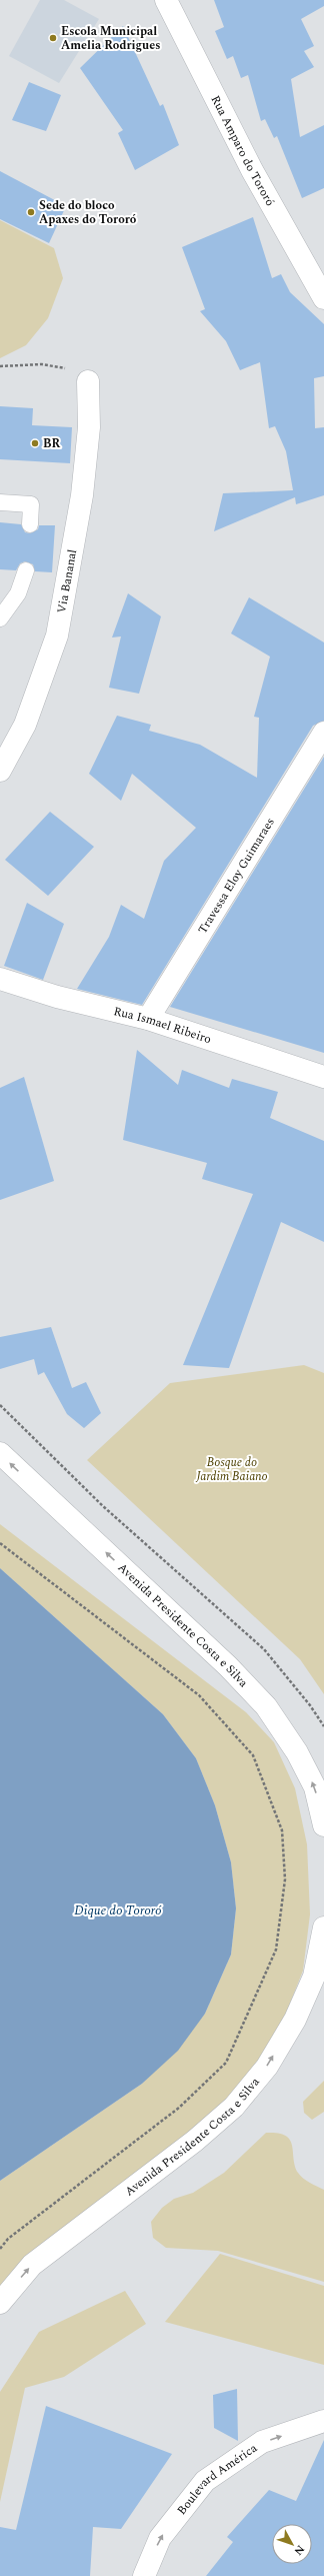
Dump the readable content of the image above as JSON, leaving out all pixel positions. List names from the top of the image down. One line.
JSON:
{"streets":{"street":["Rua Amparo do Tororó","Via Bananal","Travessa Eloy Guimaraes","Rua Ismael Ribeiro","Avenida Presidente Costa e Silva","Boulevard América"]},"crossings":[["Travessa Eloy Guimaraes","Rua Ismael Ribeiro"]],"one_way":["Boulevard América"],"water":["Dique do Tororó"],"parks":["Bosque do Jardim Baiano"],"places":["Escola Municipal Amelia Rodrigues","Sede do bloco Apaxes do Tororó","BR"],"north":"bottom right"}
